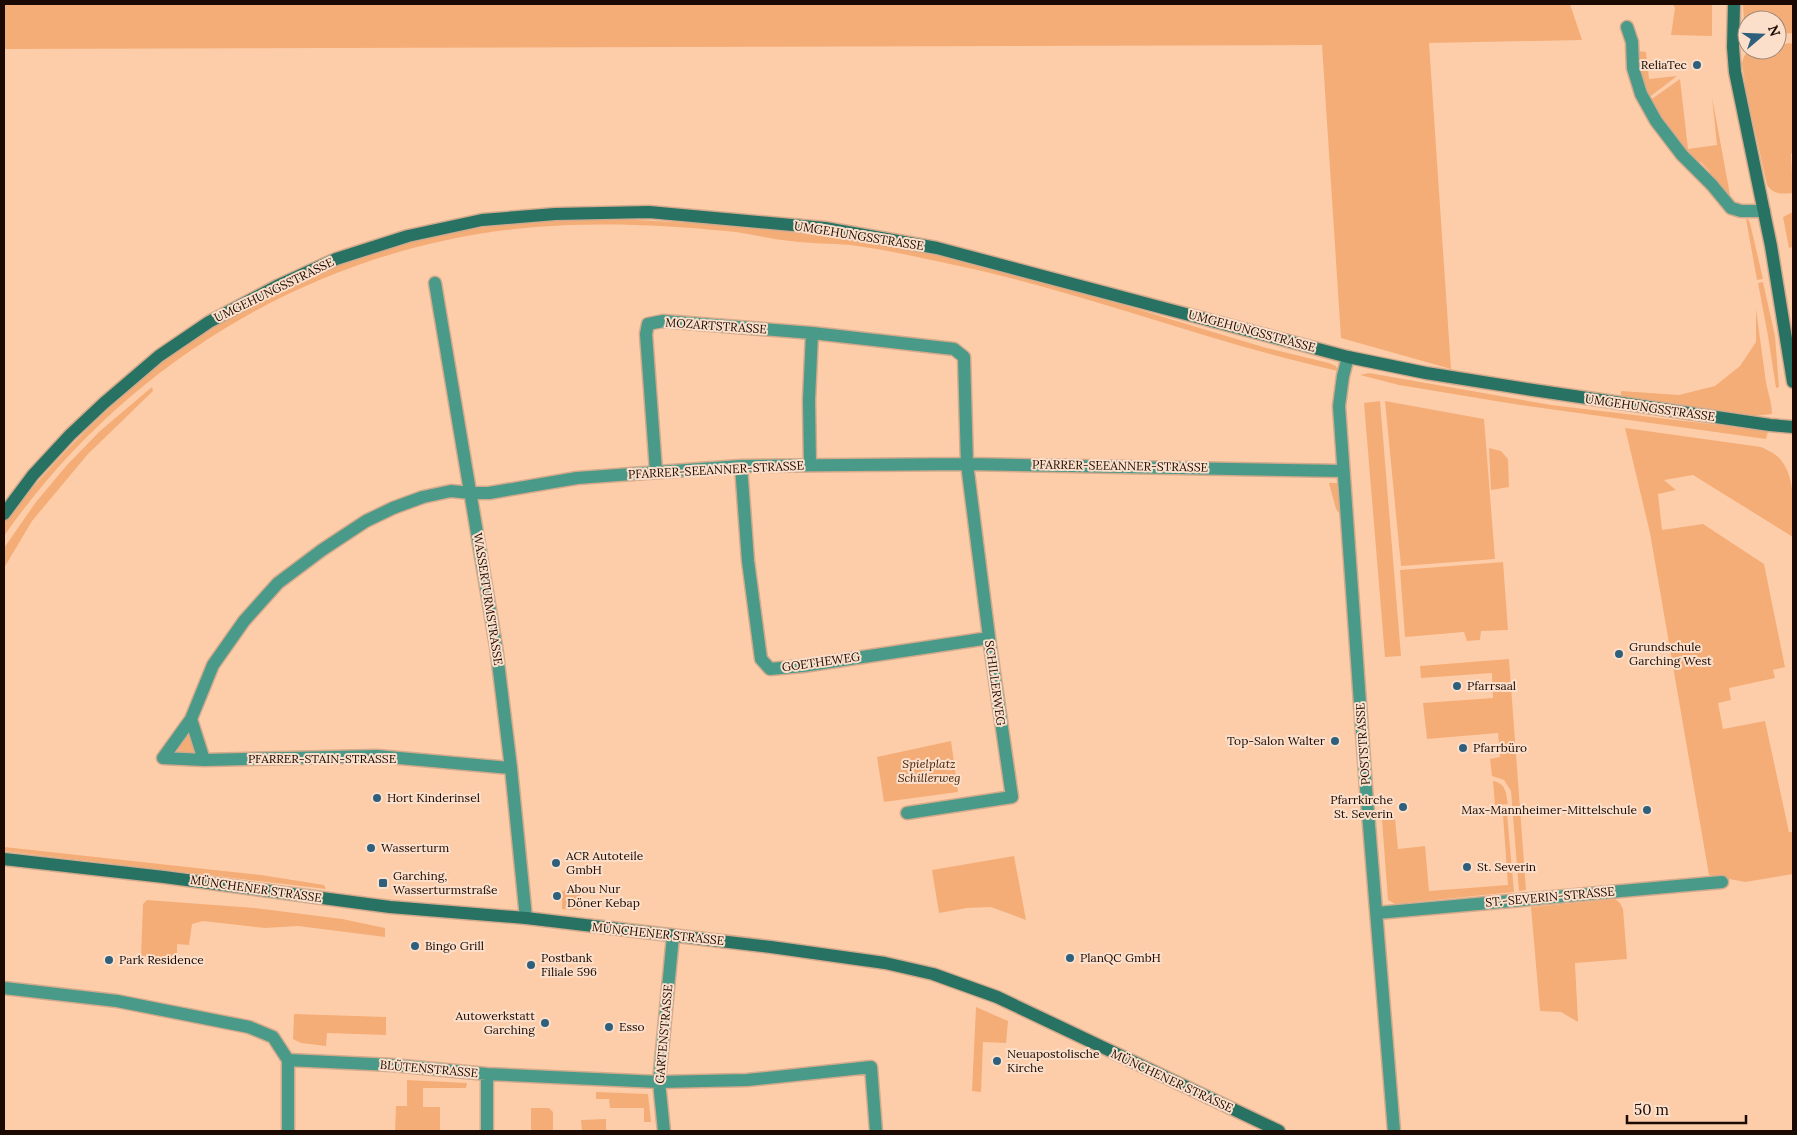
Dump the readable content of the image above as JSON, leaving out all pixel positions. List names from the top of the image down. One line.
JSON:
{"streets":{"street":["UMGEHUNGSSTRASSE","MOZARTSTRASSE","PFARRER-SEEANNER-STRASSE","WASSERTURMSTRASSE","GOETHEWEG","SCHILLERWEG","POSTSTRASSE","PFARRER-STAIN-STRASSE","MÜNCHENER STRASSE","ST.-SEVERIN-STRASSE","GARTENSTRASSE","BLÜTENSTRASSE"]},"crossings":[["UMGEHUNGSSTRASSE","POSTSTRASSE"],["MOZARTSTRASSE","PFARRER-SEEANNER-STRASSE"],["MOZARTSTRASSE","SCHILLERWEG"],["PFARRER-SEEANNER-STRASSE","WASSERTURMSTRASSE"],["PFARRER-SEEANNER-STRASSE","GOETHEWEG"],["PFARRER-SEEANNER-STRASSE","SCHILLERWEG"],["PFARRER-SEEANNER-STRASSE","POSTSTRASSE"],["PFARRER-SEEANNER-STRASSE","PFARRER-STAIN-STRASSE"],["WASSERTURMSTRASSE","PFARRER-STAIN-STRASSE"],["WASSERTURMSTRASSE","MÜNCHENER STRASSE"],["GOETHEWEG","SCHILLERWEG"],["POSTSTRASSE","ST.-SEVERIN-STRASSE"],["MÜNCHENER STRASSE","GARTENSTRASSE"],["GARTENSTRASSE","BLÜTENSTRASSE"]],"parks":["Spielplatz Schillerweg"],"places":{"other":["ReliaTec","Grundschule Garching West","Pfarrsaal","Top-Salon Walter","Pfarrbüro","Hort Kinderinsel","Pfarrkirche St. Severin","Max-Mannheimer-Mittelschule","Wasserturm","ACR Autoteile GmbH","St. Severin","Abou Nur Döner Kebap","Bingo Grill","PlanQC GmbH","Park Residence","Postbank Filiale 596","Autowerkstatt Garching","Esso","Neuapostolische Kirche"],"transit":["Garching, Wasserturmstraße"]},"scale_bar":"50 m","north":"right"}
